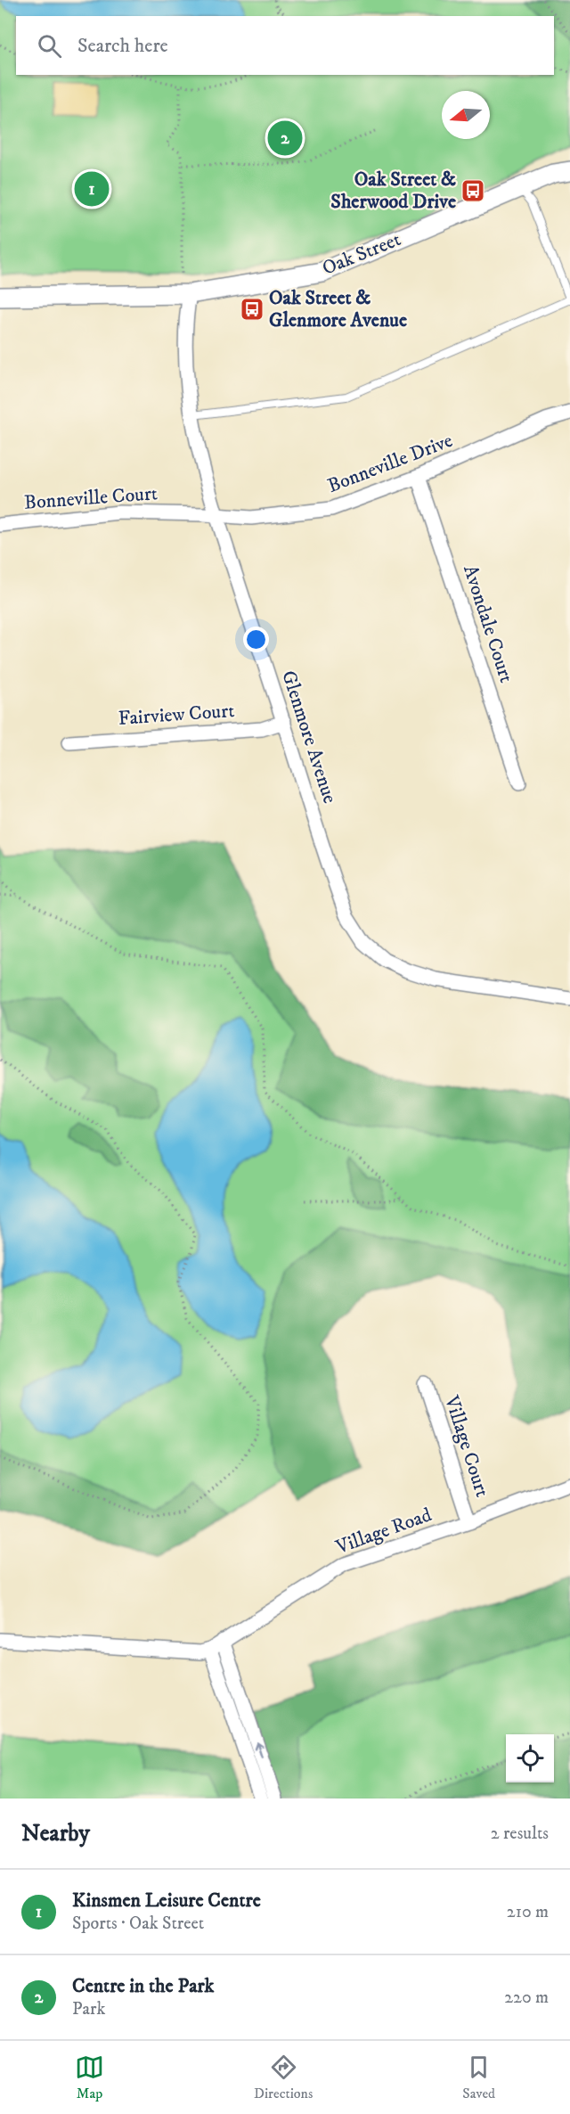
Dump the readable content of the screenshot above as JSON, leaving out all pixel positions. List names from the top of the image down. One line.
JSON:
{"streets":{"street":["Oak Street","Bonneville Drive","Bonneville Court","Avondale Court","Fairview Court","Glenmore Avenue","Village Court","Village Road"]},"crossings":[["Oak Street","Glenmore Avenue"],["Bonneville Drive","Bonneville Court"],["Bonneville Drive","Avondale Court"],["Bonneville Drive","Glenmore Avenue"],["Bonneville Court","Glenmore Avenue"],["Fairview Court","Glenmore Avenue"],["Village Court","Village Road"]],"places":{"bus stop":["Oak Street & Sherwood Drive","Oak Street & Glenmore Avenue"]},"north":"left","page":{"search":"Search here","pins":["2","1"],"heading":["Nearby","2 results"],"list":[{"mark":"1","name":"Kinsmen Leisure Centre","note":"Sports · Oak Street","value":"210 m"},{"mark":"2","name":"Centre in the Park","note":"Park","value":"220 m"}],"nav":["Map","Directions","Saved"]}}
